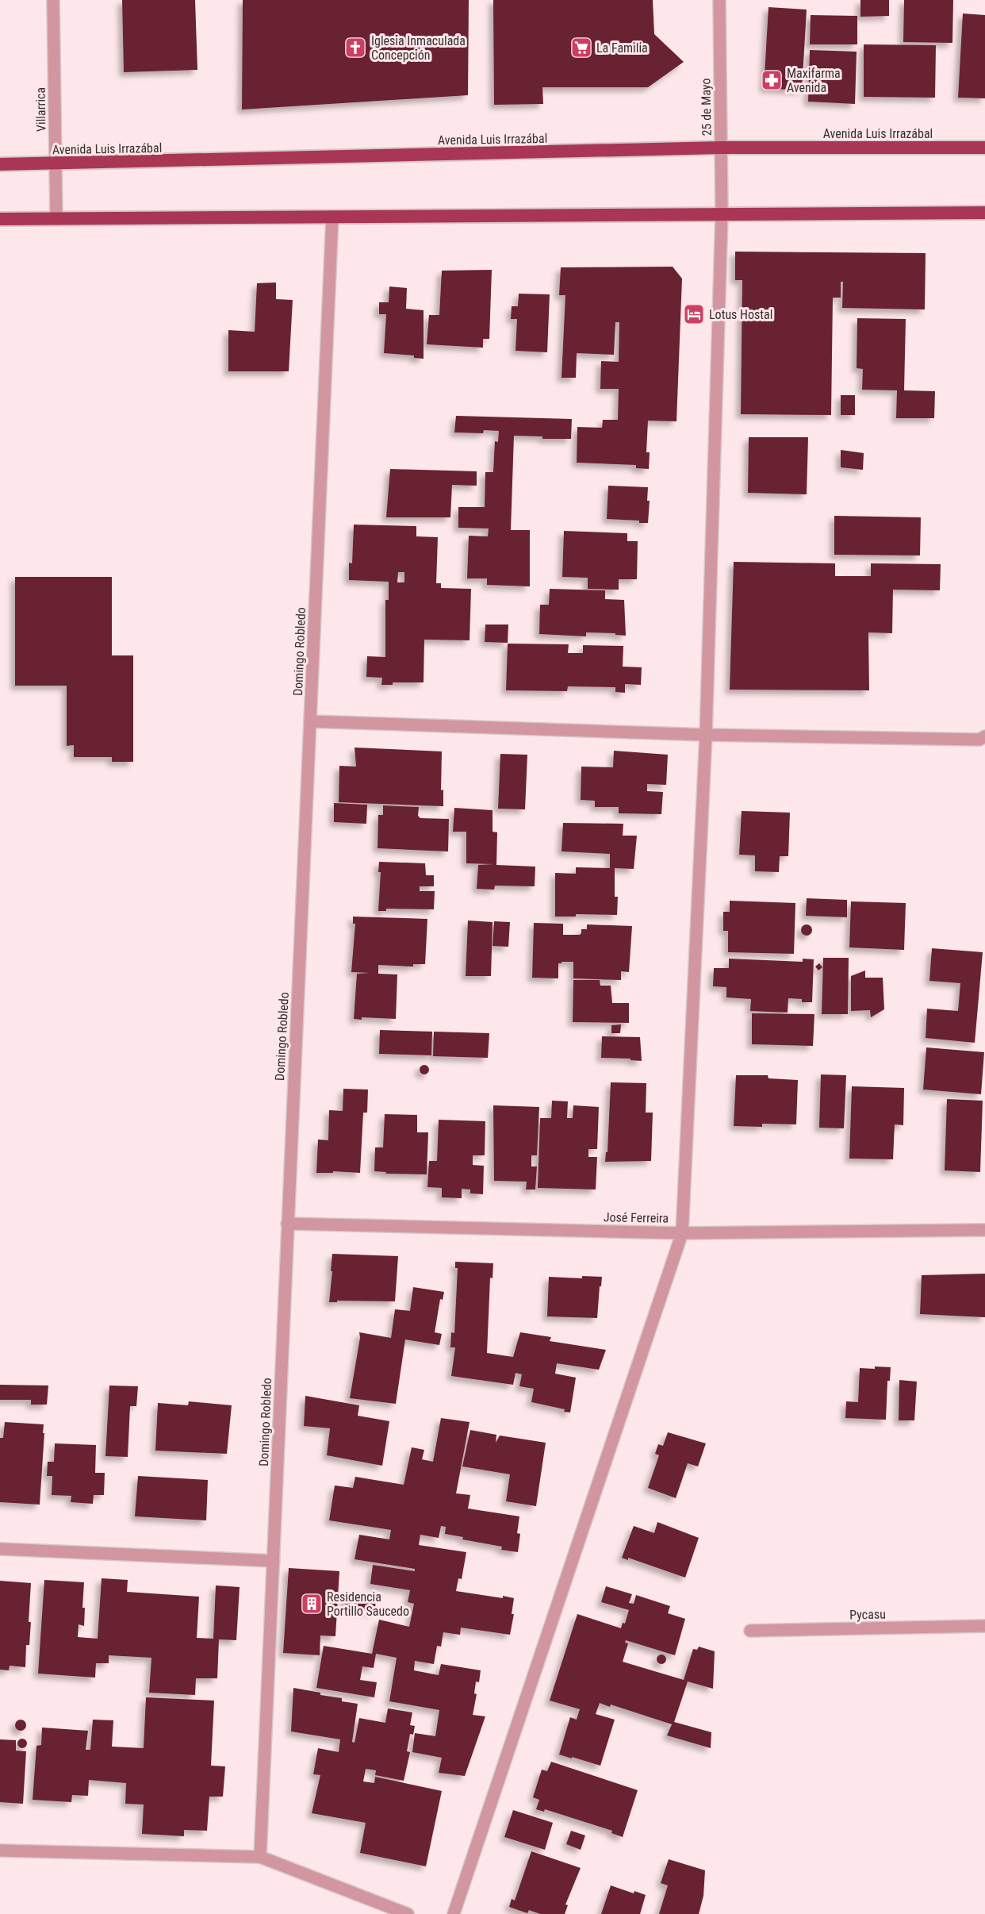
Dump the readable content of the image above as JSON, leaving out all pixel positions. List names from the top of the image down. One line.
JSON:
{"streets":{"highway":["Avenida Luis Irrazábal"],"street":["25 de Mayo","Villarrica","Domingo Robledo","José Ferreira","Pycasu"]},"crossings":[["25 de Mayo","Avenida Luis Irrazábal"],["25 de Mayo","José Ferreira"],["Villarrica","Avenida Luis Irrazábal"],["Domingo Robledo","José Ferreira"]],"places":{"church":["Iglesia Inmaculada Concepción"],"supermarket":["La Familia"],"pharmacy":["Maxifarma Avenida"],"hotel":["Lotus Hostal"],"building":["Residencia Portillo Saucedo"]}}
